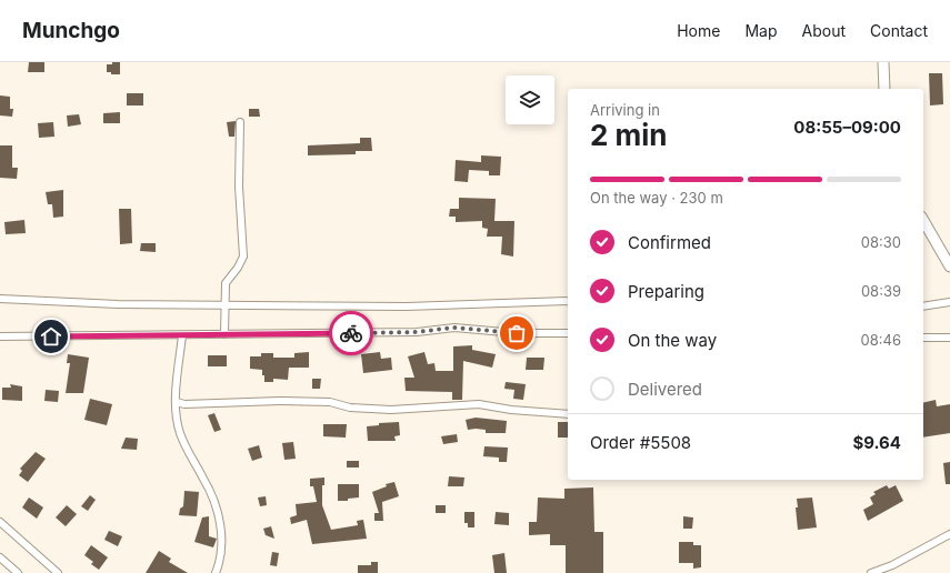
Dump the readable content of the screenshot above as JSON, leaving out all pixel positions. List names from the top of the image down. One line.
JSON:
{"page":{"header":"Munchgo","nav":["Home","Map","About","Contact"],"heading":["2 min","Arriving in","08:55–09:00"],"panel":["Order #5508","$9.64"],"bar":"On the way · 230 m","list":[["Confirmed","08:30"],["Preparing","08:39"],["On the way","08:46"],"Delivered"]}}
